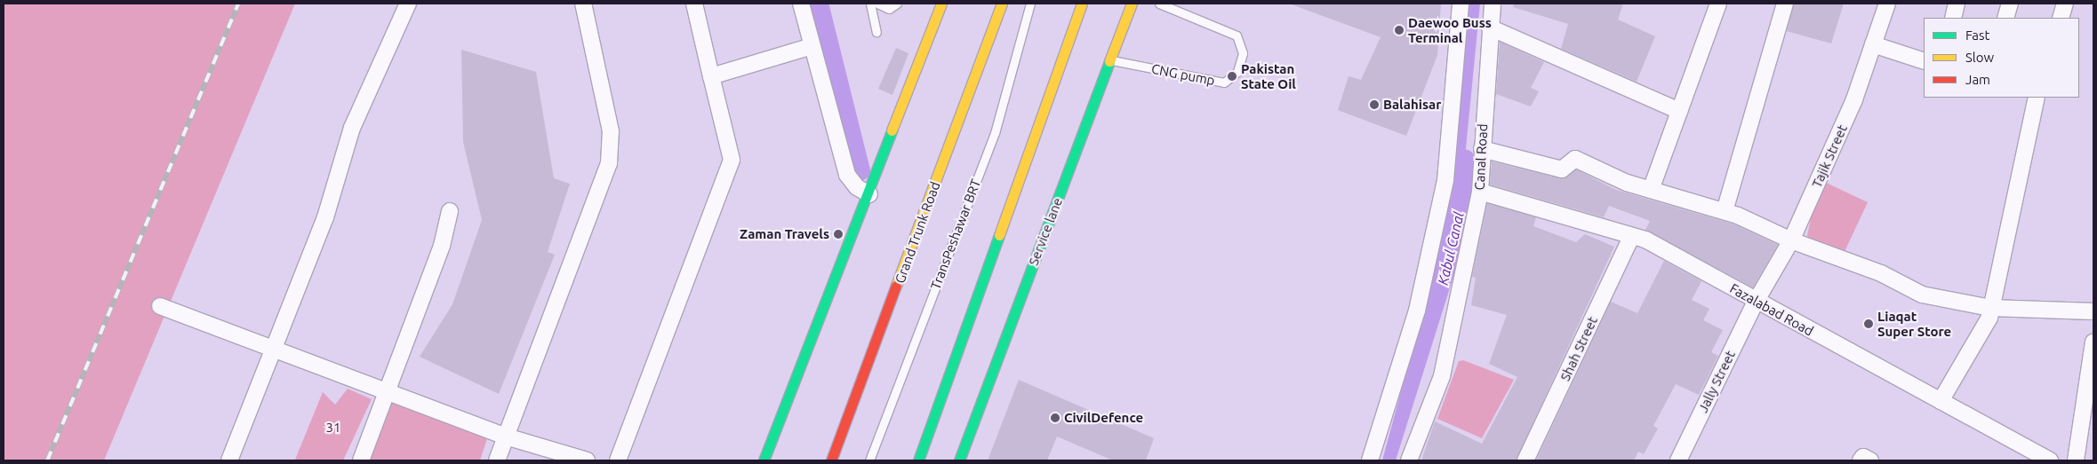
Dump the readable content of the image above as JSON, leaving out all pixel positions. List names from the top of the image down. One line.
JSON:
{"streets":{"main road":["Service lane","Grand Trunk Road"],"street":["Tajik Street","Canal Road","Fazalabad Road","Shah Street","Jally Street"],"lane":["CNG pump","TransPeshawar BRT"]},"crossings":[["CNG pump","Service lane"],["Tajik Street","Fazalabad Road"],["Tajik Street","Jally Street"],["Canal Road","Fazalabad Road"],["Fazalabad Road","Shah Street"],["Fazalabad Road","Jally Street"]],"water":["Kabul Canal"],"parks":["31"],"places":["Daewoo Buss Terminal","Pakistan State Oil","Balahisar","Zaman Travels","Liaqat Super Store","CivilDefence"],"legend":["Fast","Slow","Jam"]}
